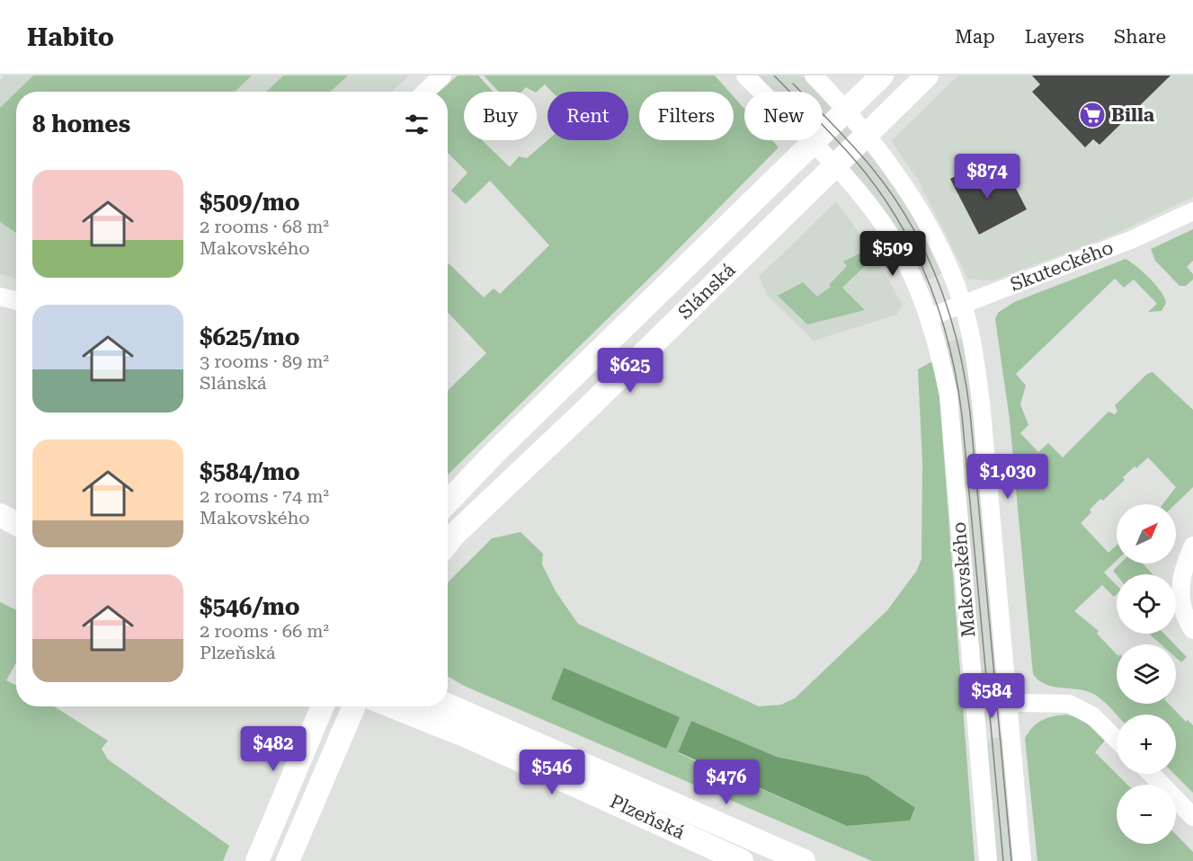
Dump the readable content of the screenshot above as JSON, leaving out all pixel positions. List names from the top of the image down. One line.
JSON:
{"streets":{"main road":["Slánská","Plzeňská"],"street":["Skuteckého","Makovského"]},"crossings":[["Skuteckého","Makovského"]],"places":{"supermarket":["Billa"]},"north":"top right","page":{"header":"Habito","nav":["Map","Layers","Share"],"chip":["Buy","Rent","Filters","New"],"heading":"8 homes","price":["$874","$509","$625","$1,030","$584","$482","$546","$476"],"list":[{"name":"$509/mo","note":"2 rooms · 68 m² · Makovského"},{"name":"$625/mo","note":"3 rooms · 89 m² · Slánská"},{"name":"$584/mo","note":"2 rooms · 74 m² · Makovského"},{"name":"$546/mo","note":"2 rooms · 66 m² · Plzeňská"}],"map_buttons":["+","−"]}}
